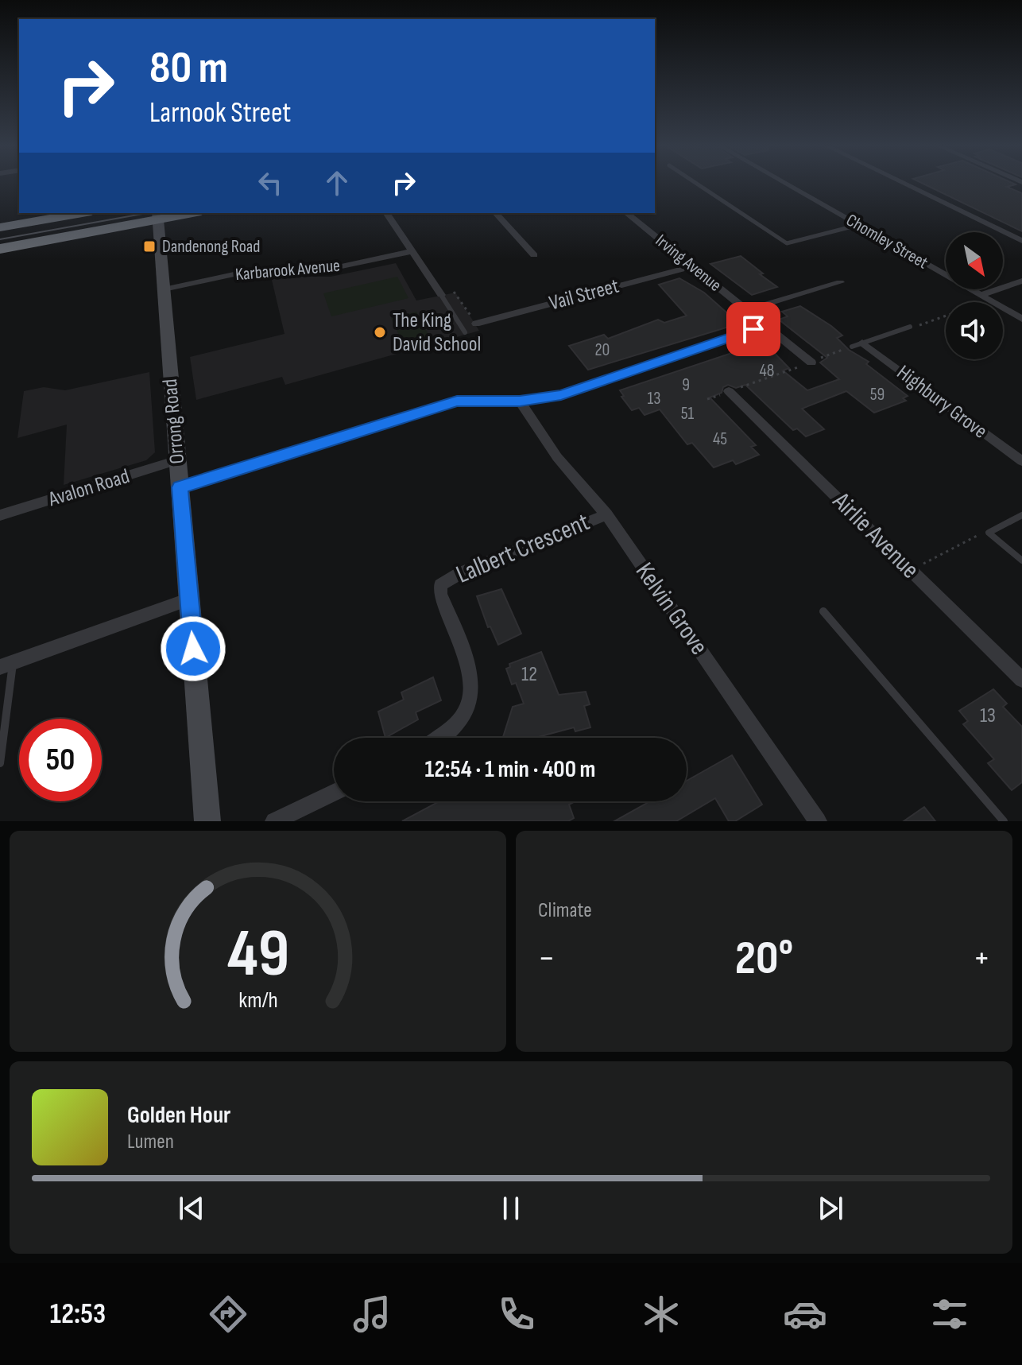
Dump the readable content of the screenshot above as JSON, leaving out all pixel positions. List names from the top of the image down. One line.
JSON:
{"streets":{"main road":["Orrong Road"],"street":["Chomley Street","Irving Avenue","Karbarook Avenue","Vail Street","Highbury Grove","Avalon Road","Airlie Avenue","Lalbert Crescent","Kelvin Grove"]},"crossings":[["Irving Avenue","Vail Street"],["Karbarook Avenue","Orrong Road"],["Orrong Road","Avalon Road"],["Lalbert Crescent","Kelvin Grove"]],"places":{"transit":["Dandenong Road"],"other":["The King David School"]},"house_numbers":["20","48","9","59","13","51","45","12","13"],"north":"bottom right","page":{"turn":["80 m","Larnook Street"],"limit":"50","trip":"12:54 · 1 min · 400 m","tile":"Climate","heat":["−","20°","+"],"song":["Golden Hour","Lumen"],"tabs":"12:53","gauge":["49","km/h"]}}
